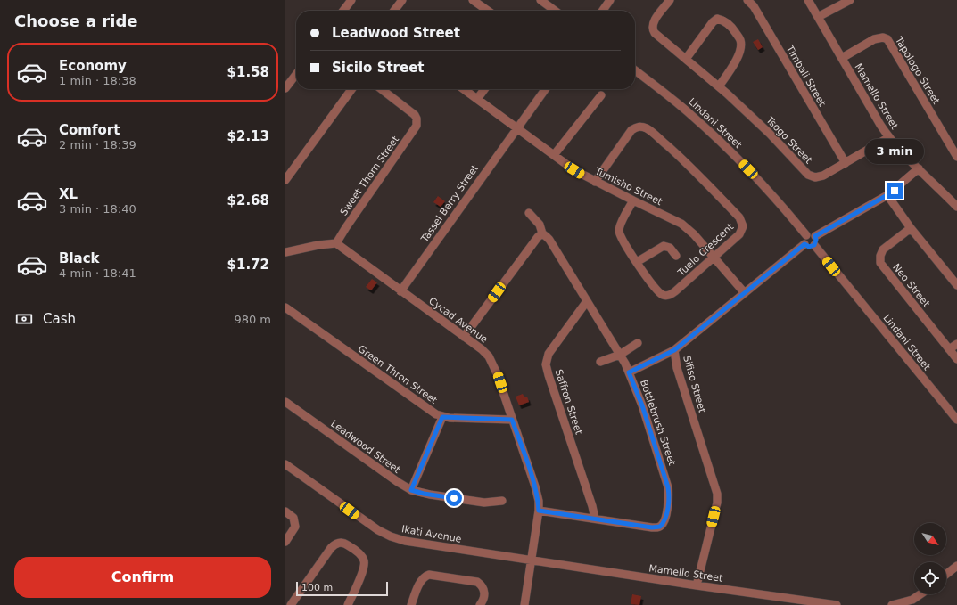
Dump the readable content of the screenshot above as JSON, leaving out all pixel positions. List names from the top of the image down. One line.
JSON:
{"streets":{"street":["Tapologo Street","Timbali Street","Mamello Street","Lindani Street","Tsogo Street","Sweet Thorn Street","Tumisho Street","Tassel Berry Street","Tuelo Crescent","Neo Street","Cycad Avenue","Green Thron Street","Sifiso Street","Saffron Street","Bottlebrush Street","Leadwood Street","Ikati Avenue"]},"crossings":[["Tapologo Street","Mamello Street"],["Timbali Street","Tsogo Street"],["Mamello Street","Tsogo Street"],["Mamello Street","Cycad Avenue"],["Mamello Street","Sifiso Street"],["Mamello Street","Ikati Avenue"],["Lindani Street","Sifiso Street"],["Sweet Thorn Street","Cycad Avenue"],["Tumisho Street","Tassel Berry Street"],["Tumisho Street","Tuelo Crescent"],["Tumisho Street","Sifiso Street"],["Tassel Berry Street","Cycad Avenue"],["Cycad Avenue","Green Thron Street"],["Cycad Avenue","Ikati Avenue"],["Saffron Street","Bottlebrush Street"]],"scale_bar":"100 m","north":"bottom right","page":{"heading":"Choose a ride","banner":["Leadwood Street","Sicilo Street"],"list":[{"name":"Economy","note":"1 min · 18:38","value":"$1.58"},{"name":"Comfort","note":"2 min · 18:39","value":"$2.13"},{"name":"XL","note":"3 min · 18:40","value":"$2.68"},{"name":"Black","note":"4 min · 18:41","value":"$1.72"}],"bubble":"3 min","pay":["Cash","980 m"],"buttons":"Confirm","scale":"100 m"}}
